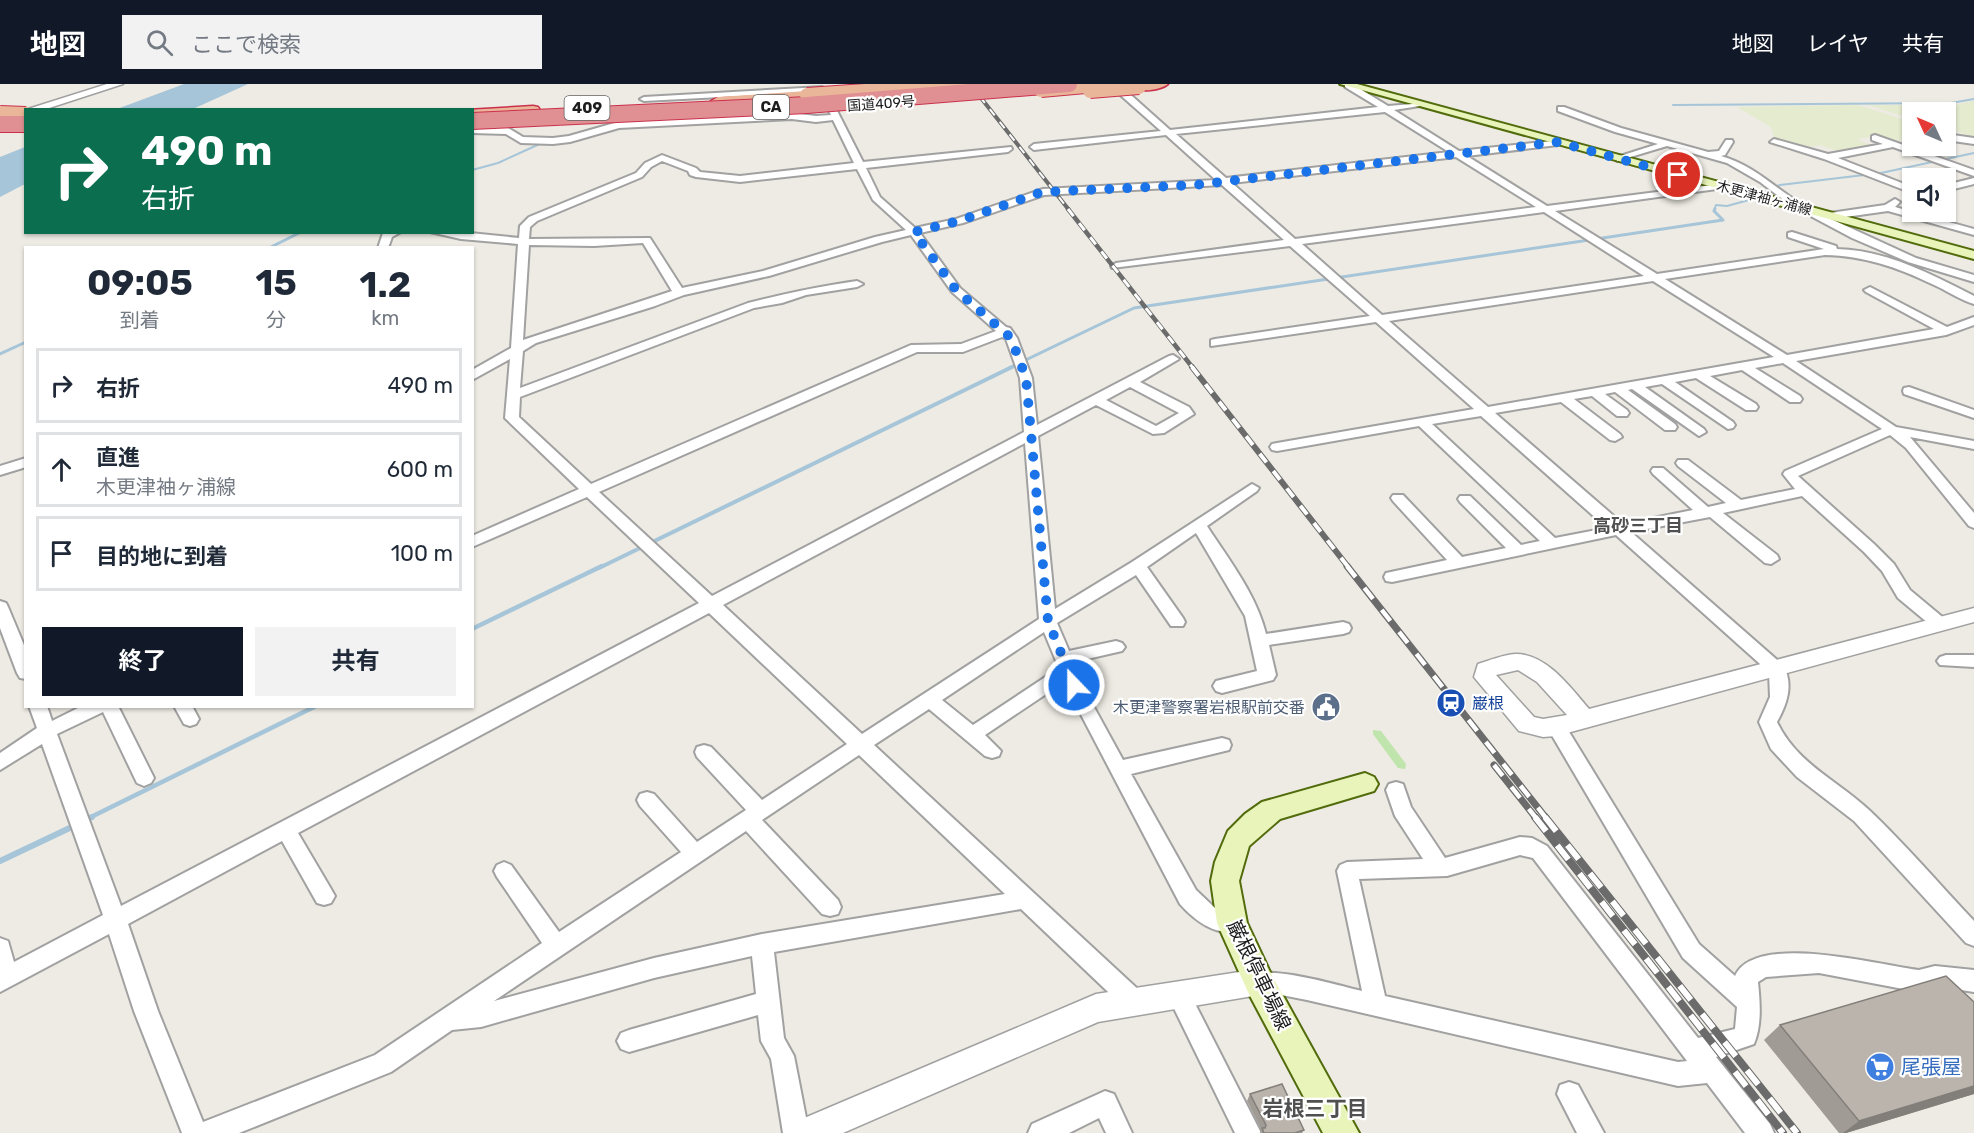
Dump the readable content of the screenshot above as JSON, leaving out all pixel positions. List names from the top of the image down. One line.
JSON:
{"streets":{"highway":["国道409号","CA","409"],"main road":["木更津袖ヶ浦線","巌根停車場線"]},"districts":["高砂三丁目","岩根三丁目"],"places":{"station":["巌根"],"public building":["木更津警察署岩根駅前交番"],"supermarket":["尾張屋"]},"north":"top left","page":{"header":"地図","search":"ここで検索","nav":["地図","レイヤ","共有"],"turn":["490 m","右折"],"eta":["09:05","到着","15","分","1.2","km"],"list":[{"name":"右折","value":"490 m"},{"name":"直進","note":"木更津袖ヶ浦線","value":"600 m"},{"name":"目的地に到着","value":"100 m"}],"buttons":["終了","共有"]}}
